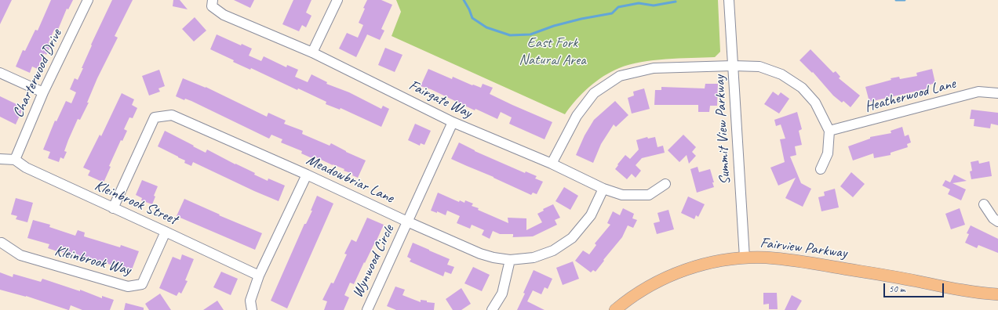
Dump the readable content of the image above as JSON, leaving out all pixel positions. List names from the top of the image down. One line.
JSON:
{"streets":{"main road":["Fairview Parkway"],"street":["Charterwood Drive","Heatherwood Lane","Fairgate Way","Summit View Parkway","Meadowbriar Lane","Kleinbrook Street","Kleinbrook Way","Wynwood Circle"]},"crossings":[["Charterwood Drive","Kleinbrook Street"],["Fairgate Way","Meadowbriar Lane"],["Fairgate Way","Wynwood Circle"],["Summit View Parkway","Fairview Parkway"],["Meadowbriar Lane","Kleinbrook Street"],["Meadowbriar Lane","Wynwood Circle"],["Kleinbrook Street","Kleinbrook Way"]],"parks":["East Fork Natural Area"],"scale_bar":"50 m"}
